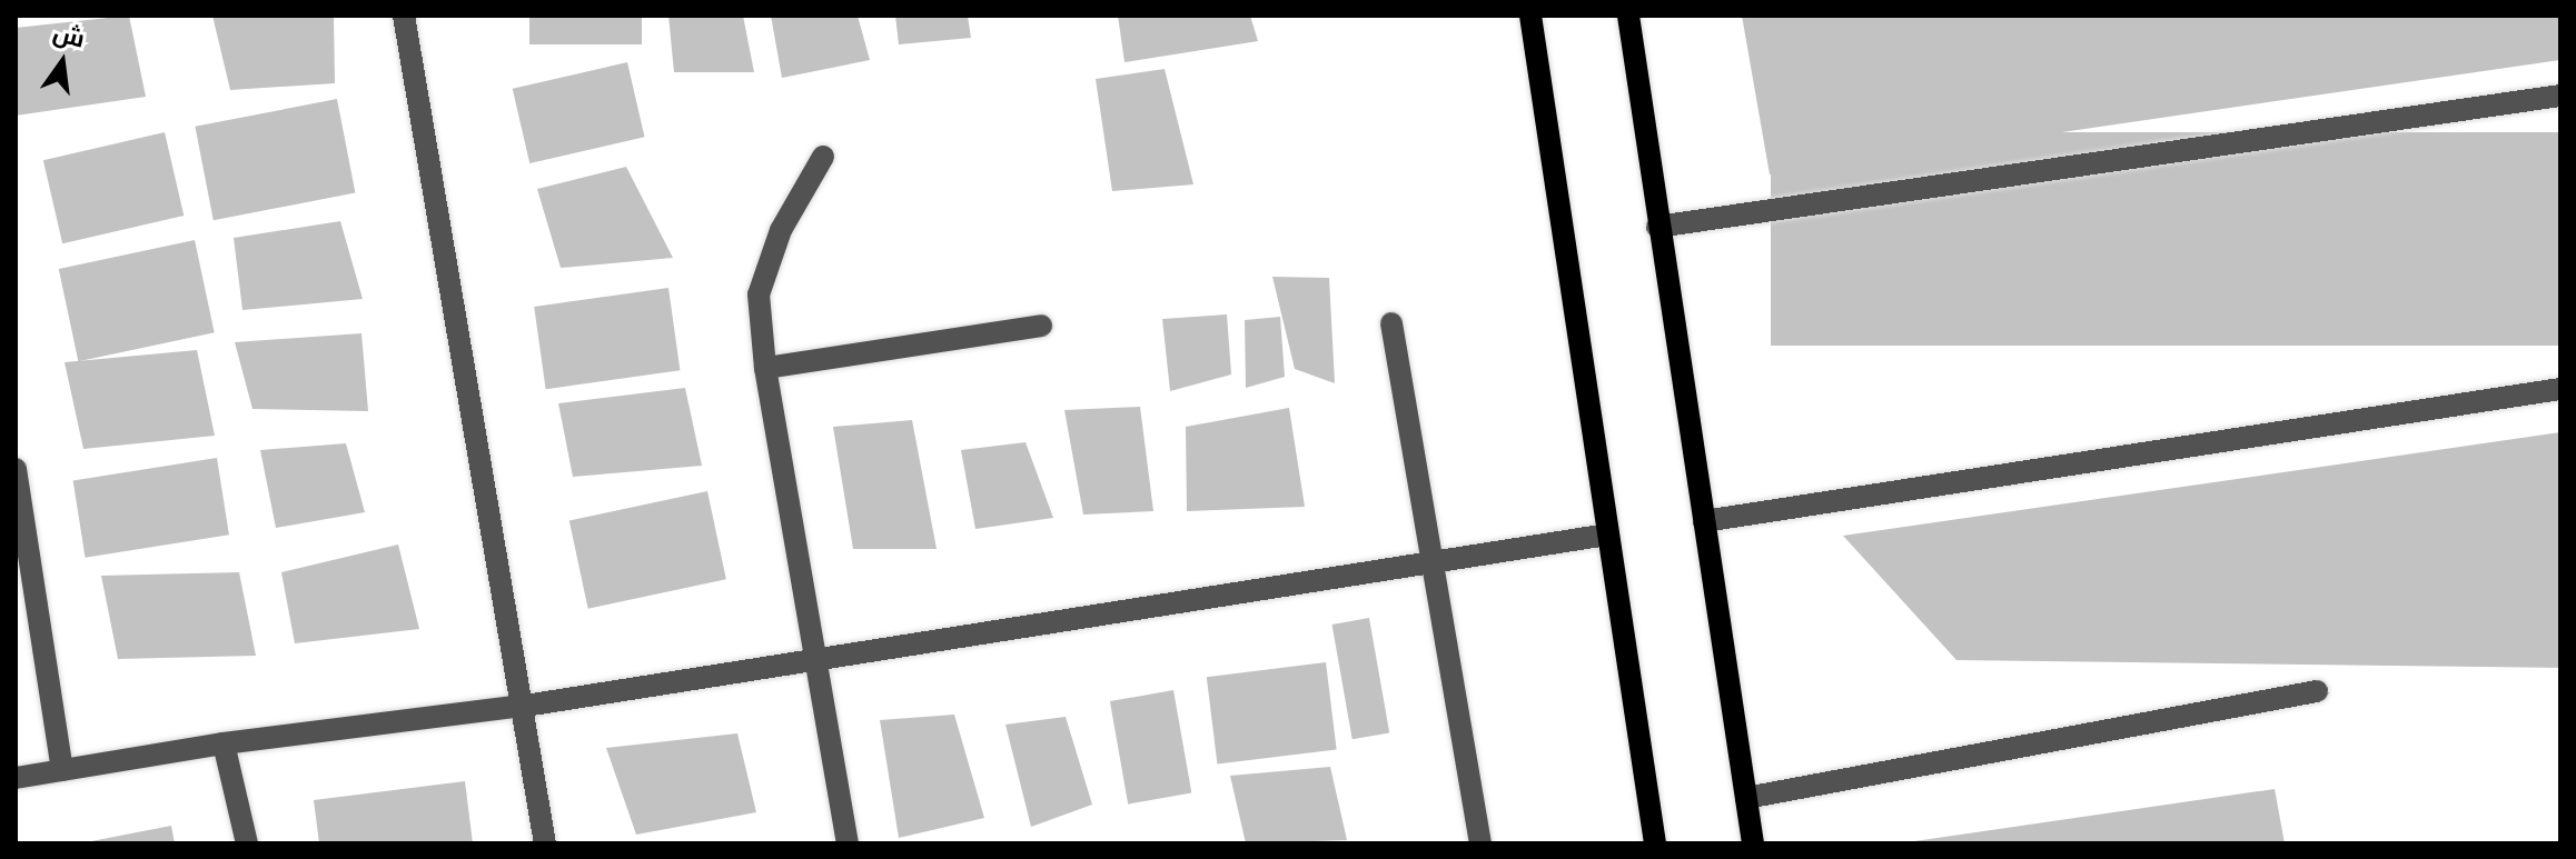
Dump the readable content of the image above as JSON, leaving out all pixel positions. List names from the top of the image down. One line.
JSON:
{"north":"top"}
